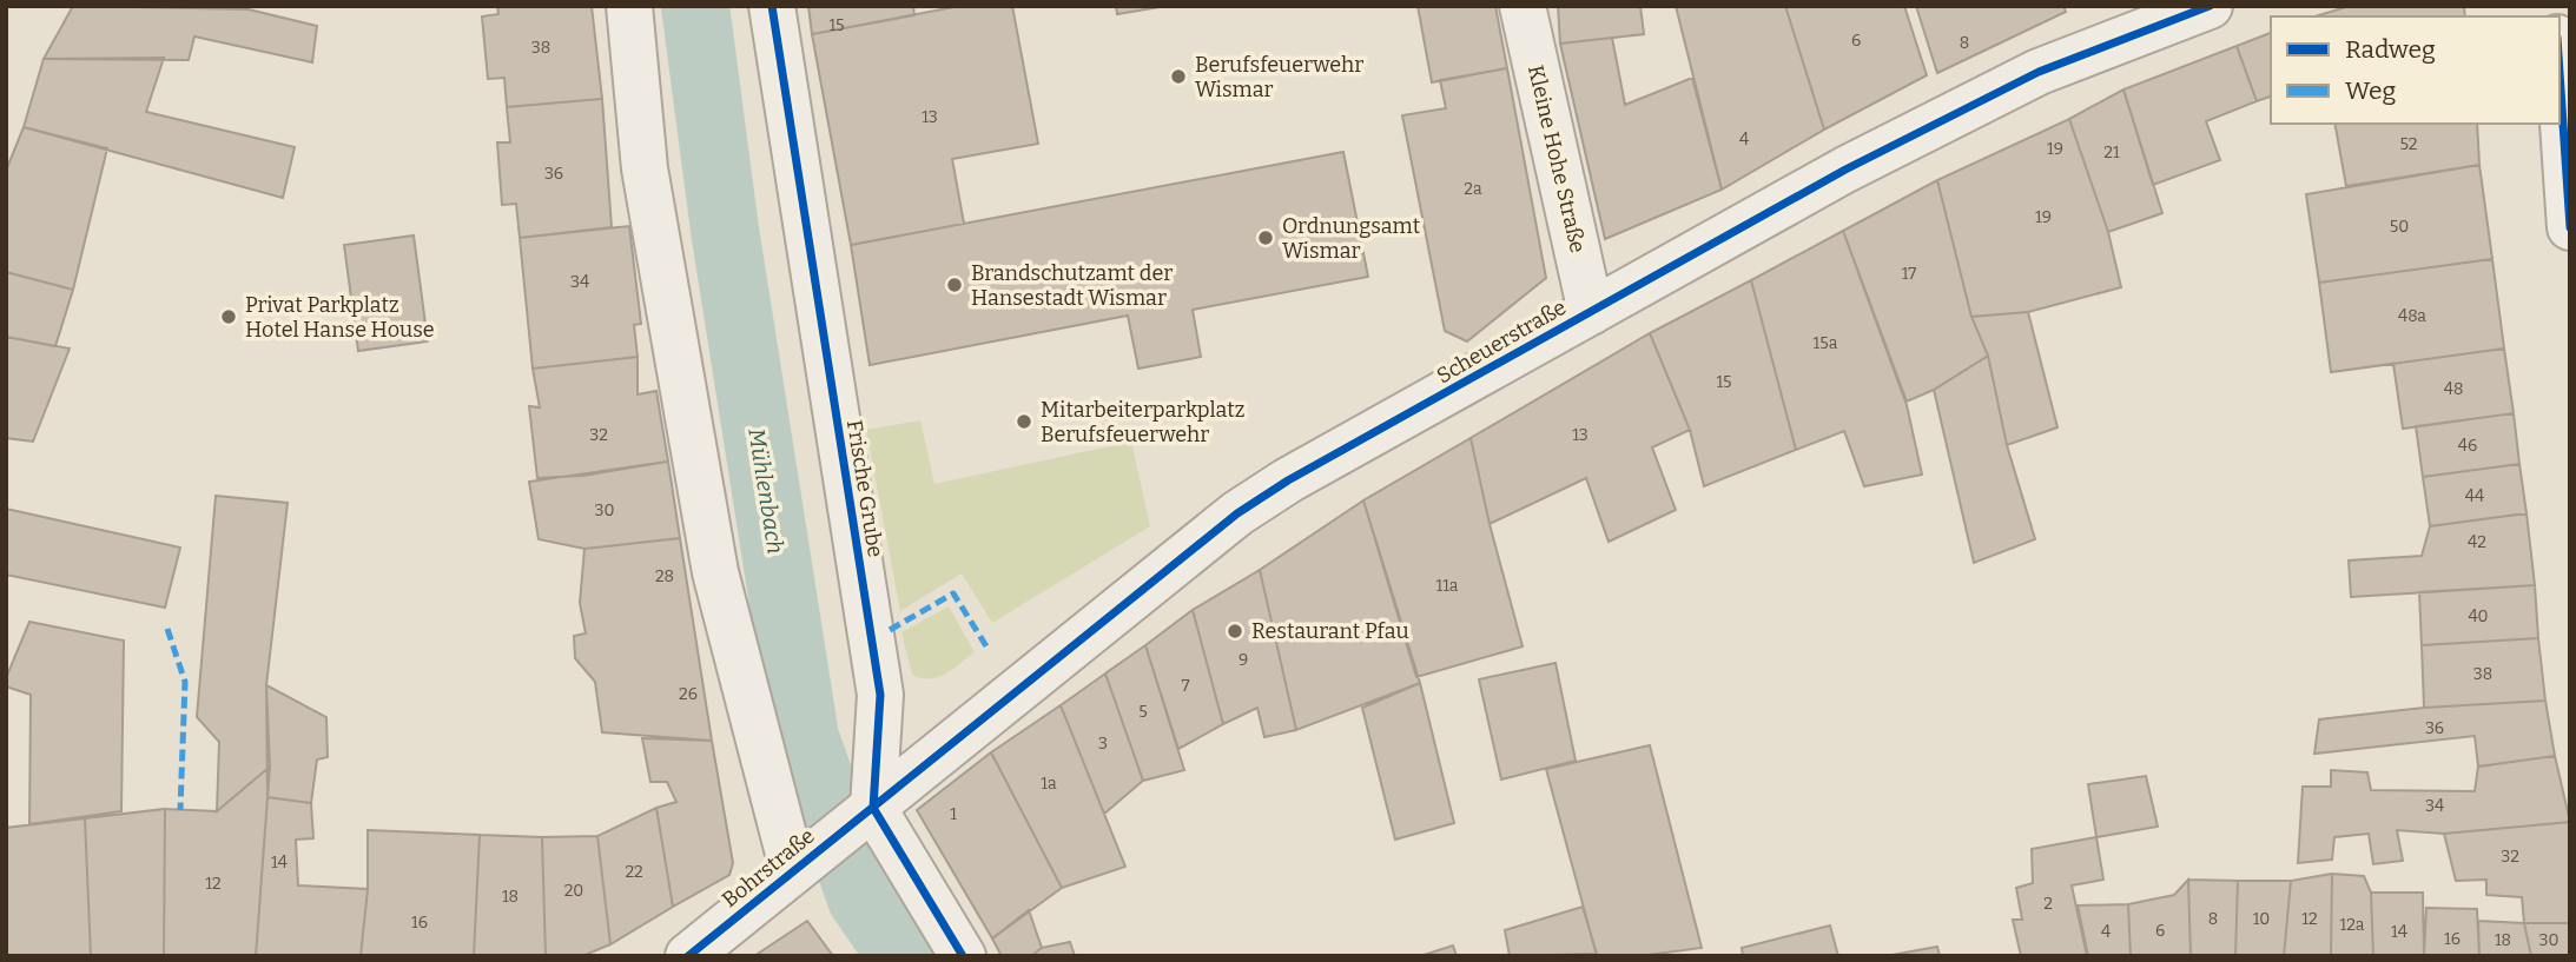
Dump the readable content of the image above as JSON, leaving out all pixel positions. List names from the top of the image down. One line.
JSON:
{"streets":{"street":["Kleine Hohe Straße","Scheuerstraße","Frische Grube","Bohrstraße"]},"crossings":[["Kleine Hohe Straße","Scheuerstraße"],["Scheuerstraße","Frische Grube"],["Scheuerstraße","Bohrstraße"],["Frische Grube","Bohrstraße"]],"water":["Mühlenbach"],"places":["Berufsfeuerwehr Wismar","Ordnungsamt Wismar","Brandschutzamt der Hansestadt Wismar","Privat Parkplatz Hotel Hanse House","Mitarbeiterparkplatz Berufsfeuerwehr","Restaurant Pfau"],"house_numbers":["15","6","8","38","13","4","52","19","21","36","2a","19","50","17","34","48a","15a","15","48","32","13","46","44","30","42","28","11a","40","9","38","7","26","5","36","3","1a","34","1","32","14","22","12","20","18","2","8","10","12","16","12a","6","4","14","16","18","30"],"legend":["Radweg","Weg"]}
